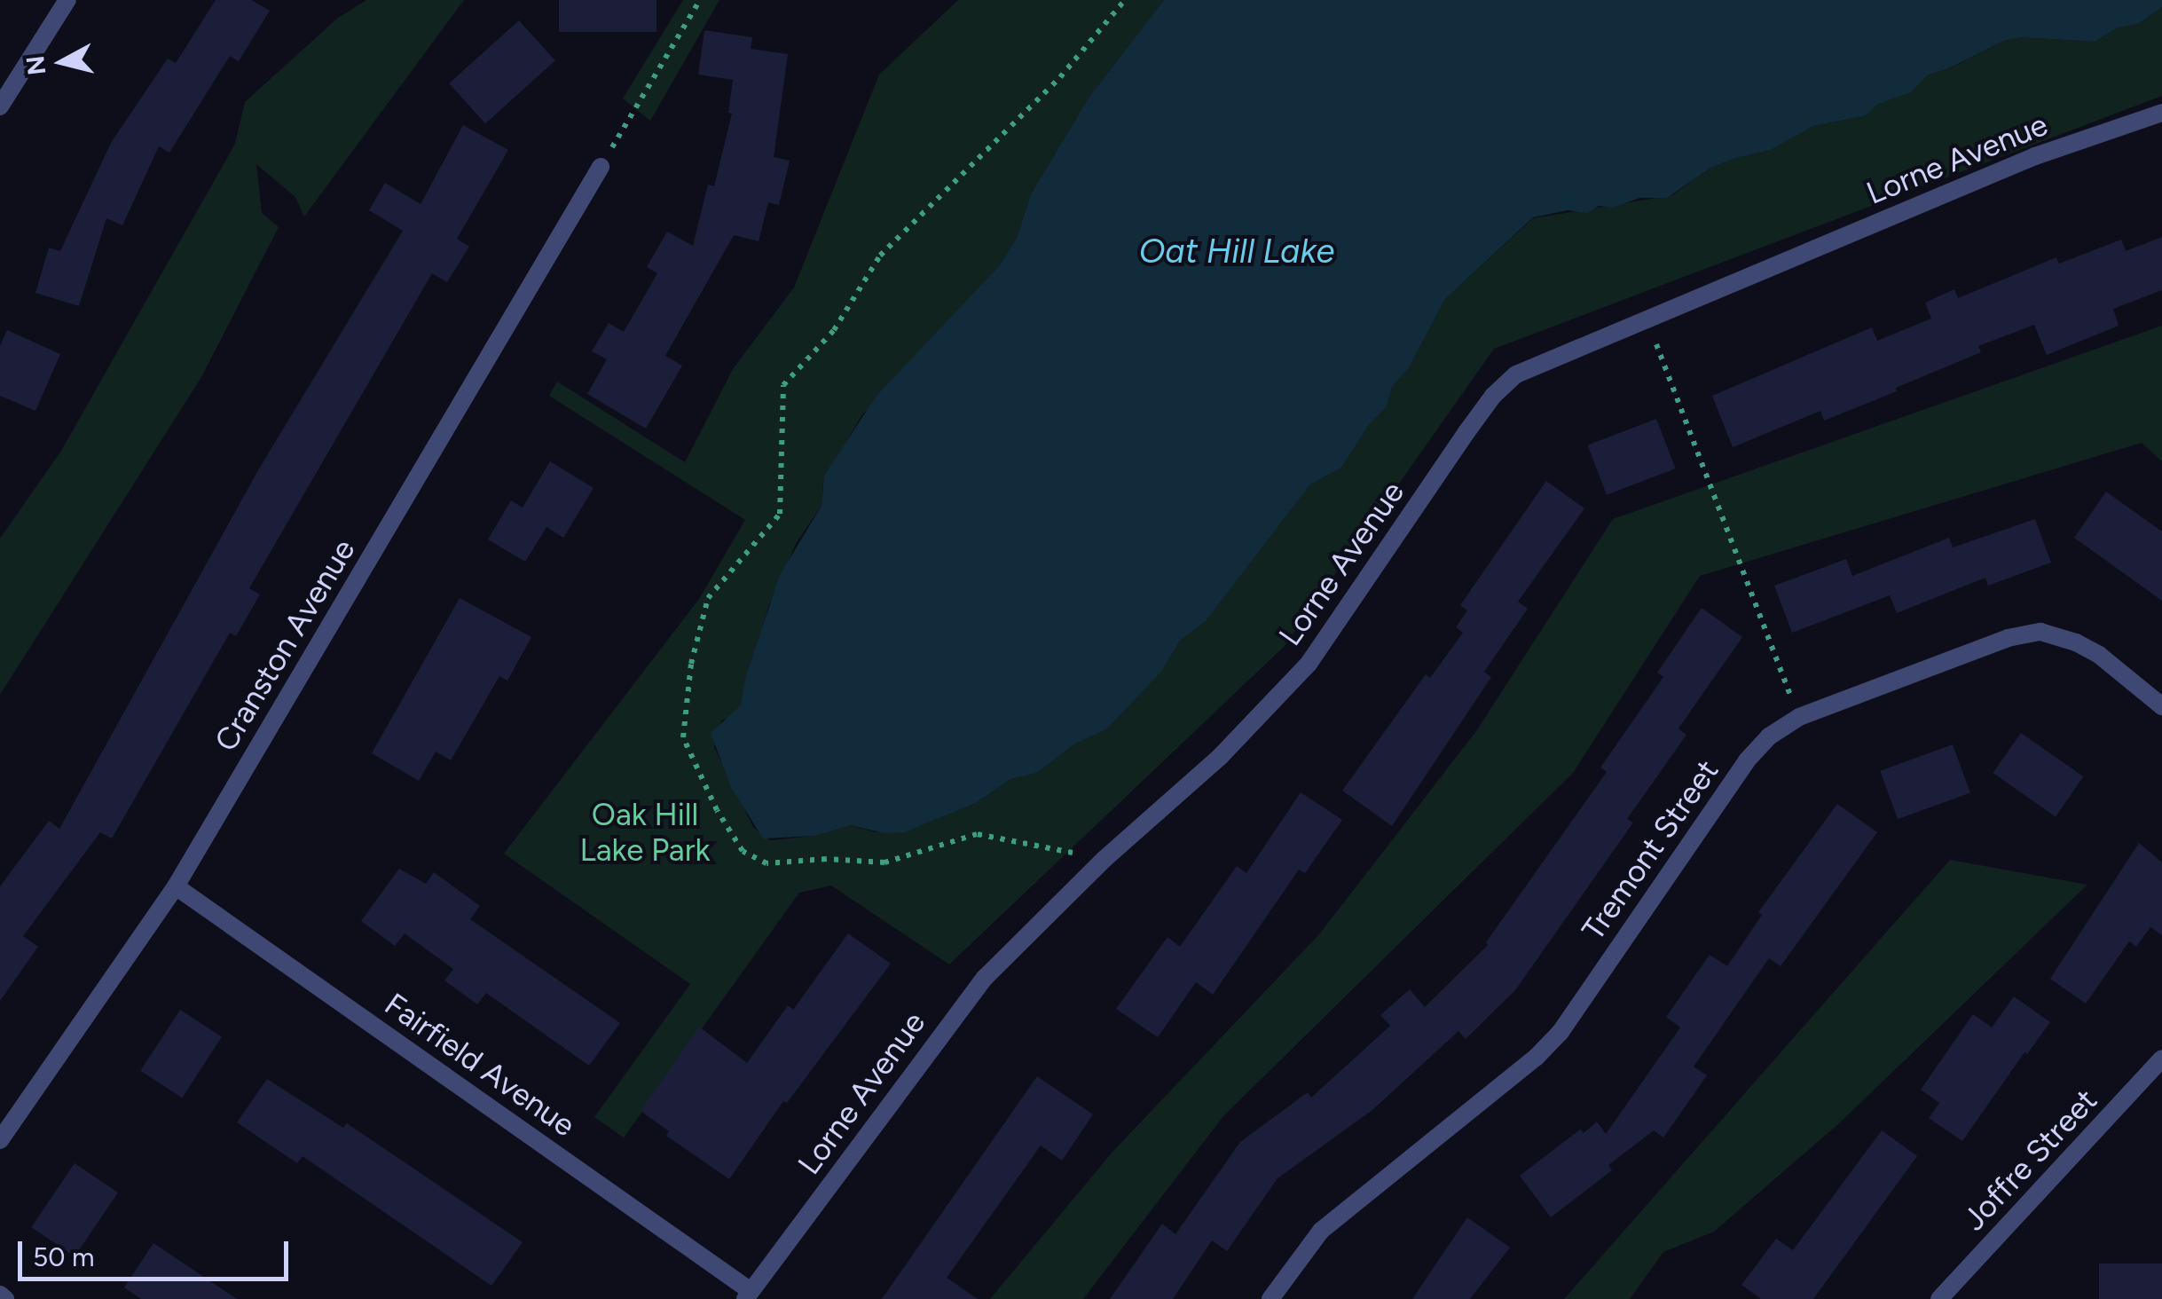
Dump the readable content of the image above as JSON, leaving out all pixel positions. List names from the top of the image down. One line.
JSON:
{"streets":{"street":["Lorne Avenue","Cranston Avenue","Tremont Street","Fairfield Avenue","Joffre Street"]},"crossings":[["Lorne Avenue","Fairfield Avenue"],["Cranston Avenue","Fairfield Avenue"]],"water":["Oat Hill Lake"],"parks":["Oak Hill Lake Park"],"scale_bar":"50 m","north":"left"}
